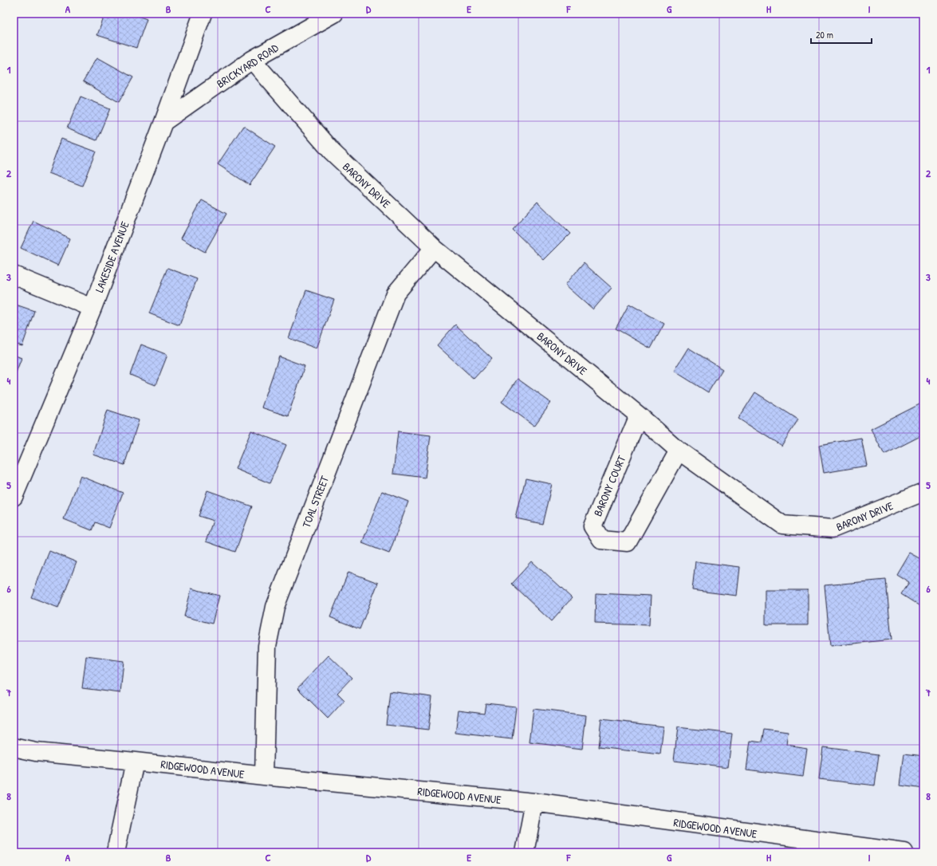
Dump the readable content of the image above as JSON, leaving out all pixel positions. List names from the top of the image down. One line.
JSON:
{"streets":{"street":["BRICKYARD ROAD","BARONY DRIVE","LAKESIDE AVENUE","BARONY COURT","TOAL STREET","RIDGEWOOD AVENUE"]},"crossings":[["BRICKYARD ROAD","BARONY DRIVE"],["BRICKYARD ROAD","LAKESIDE AVENUE"],["BARONY DRIVE","BARONY COURT"],["BARONY DRIVE","TOAL STREET"],["TOAL STREET","RIDGEWOOD AVENUE"]],"scale_bar":"20 m","grid":{"columns":["A","B","C","D","E","F","G","H","I"],"rows":["1","2","3","4","5","6","7","8"]}}
